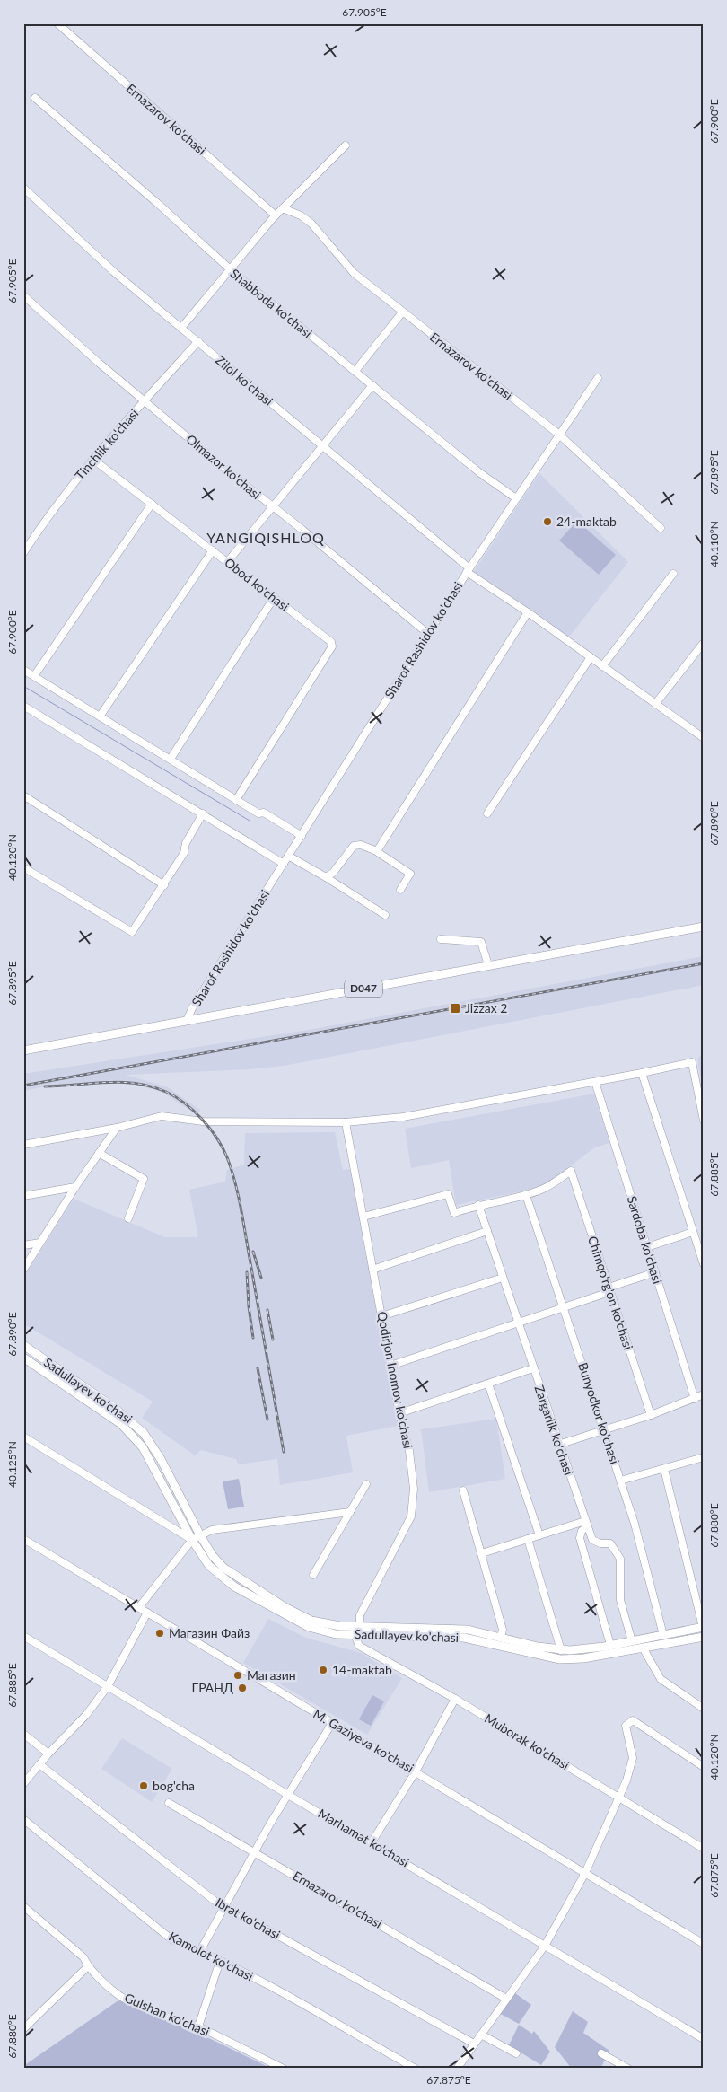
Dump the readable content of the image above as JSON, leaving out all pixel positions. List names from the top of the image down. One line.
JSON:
{"streets":{"main road":["D047","Sadullayev ko'chasi"],"street":["Ernazarov ko'chasi","Shabboda ko'chasi","Zilol ko'chasi","Tinchlik ko'chasi","Olmazor ko'chasi","Obod ko'chasi","Sharof Rashidov ko'chasi","Sardoba ko'chasi","Chimqo'rg'on ko'chasi","Qodirjon Inomov ko'chasi","Bunyodkor ko'chasi","Zargarlik ko'chasi","M. Gaziyeva ko'chasi","Muborak ko'chasi","Marhamat ko'chasi","Ibrat ko'chasi","Kamolot ko'chasi","Gulshan ko'chasi"]},"crossings":[["Ernazarov ko'chasi","Sharof Rashidov ko'chasi"],["Shabboda ko'chasi","Sharof Rashidov ko'chasi"],["Zilol ko'chasi","Tinchlik ko'chasi"],["Zilol ko'chasi","Sharof Rashidov ko'chasi"],["Tinchlik ko'chasi","Olmazor ko'chasi"],["Tinchlik ko'chasi","Obod ko'chasi"],["Olmazor ko'chasi","Sharof Rashidov ko'chasi"],["Sharof Rashidov ko'chasi","D047"],["Chimqo'rg'on ko'chasi","Bunyodkor ko'chasi"],["Sadullayev ko'chasi","Muborak ko'chasi"]],"districts":["YANGIQISHLOQ"],"places":{"other":["24-maktab","Магазин Файз","14-maktab","Магазин","ГРАНД","bog'cha"],"transit":["Jizzax 2"]},"coordinates":["67.905°E","67.900°E","67.895°E","40.110°N","67.890°E","40.120°N","67.885°E","40.125°N","67.880°E","67.875°E"]}
